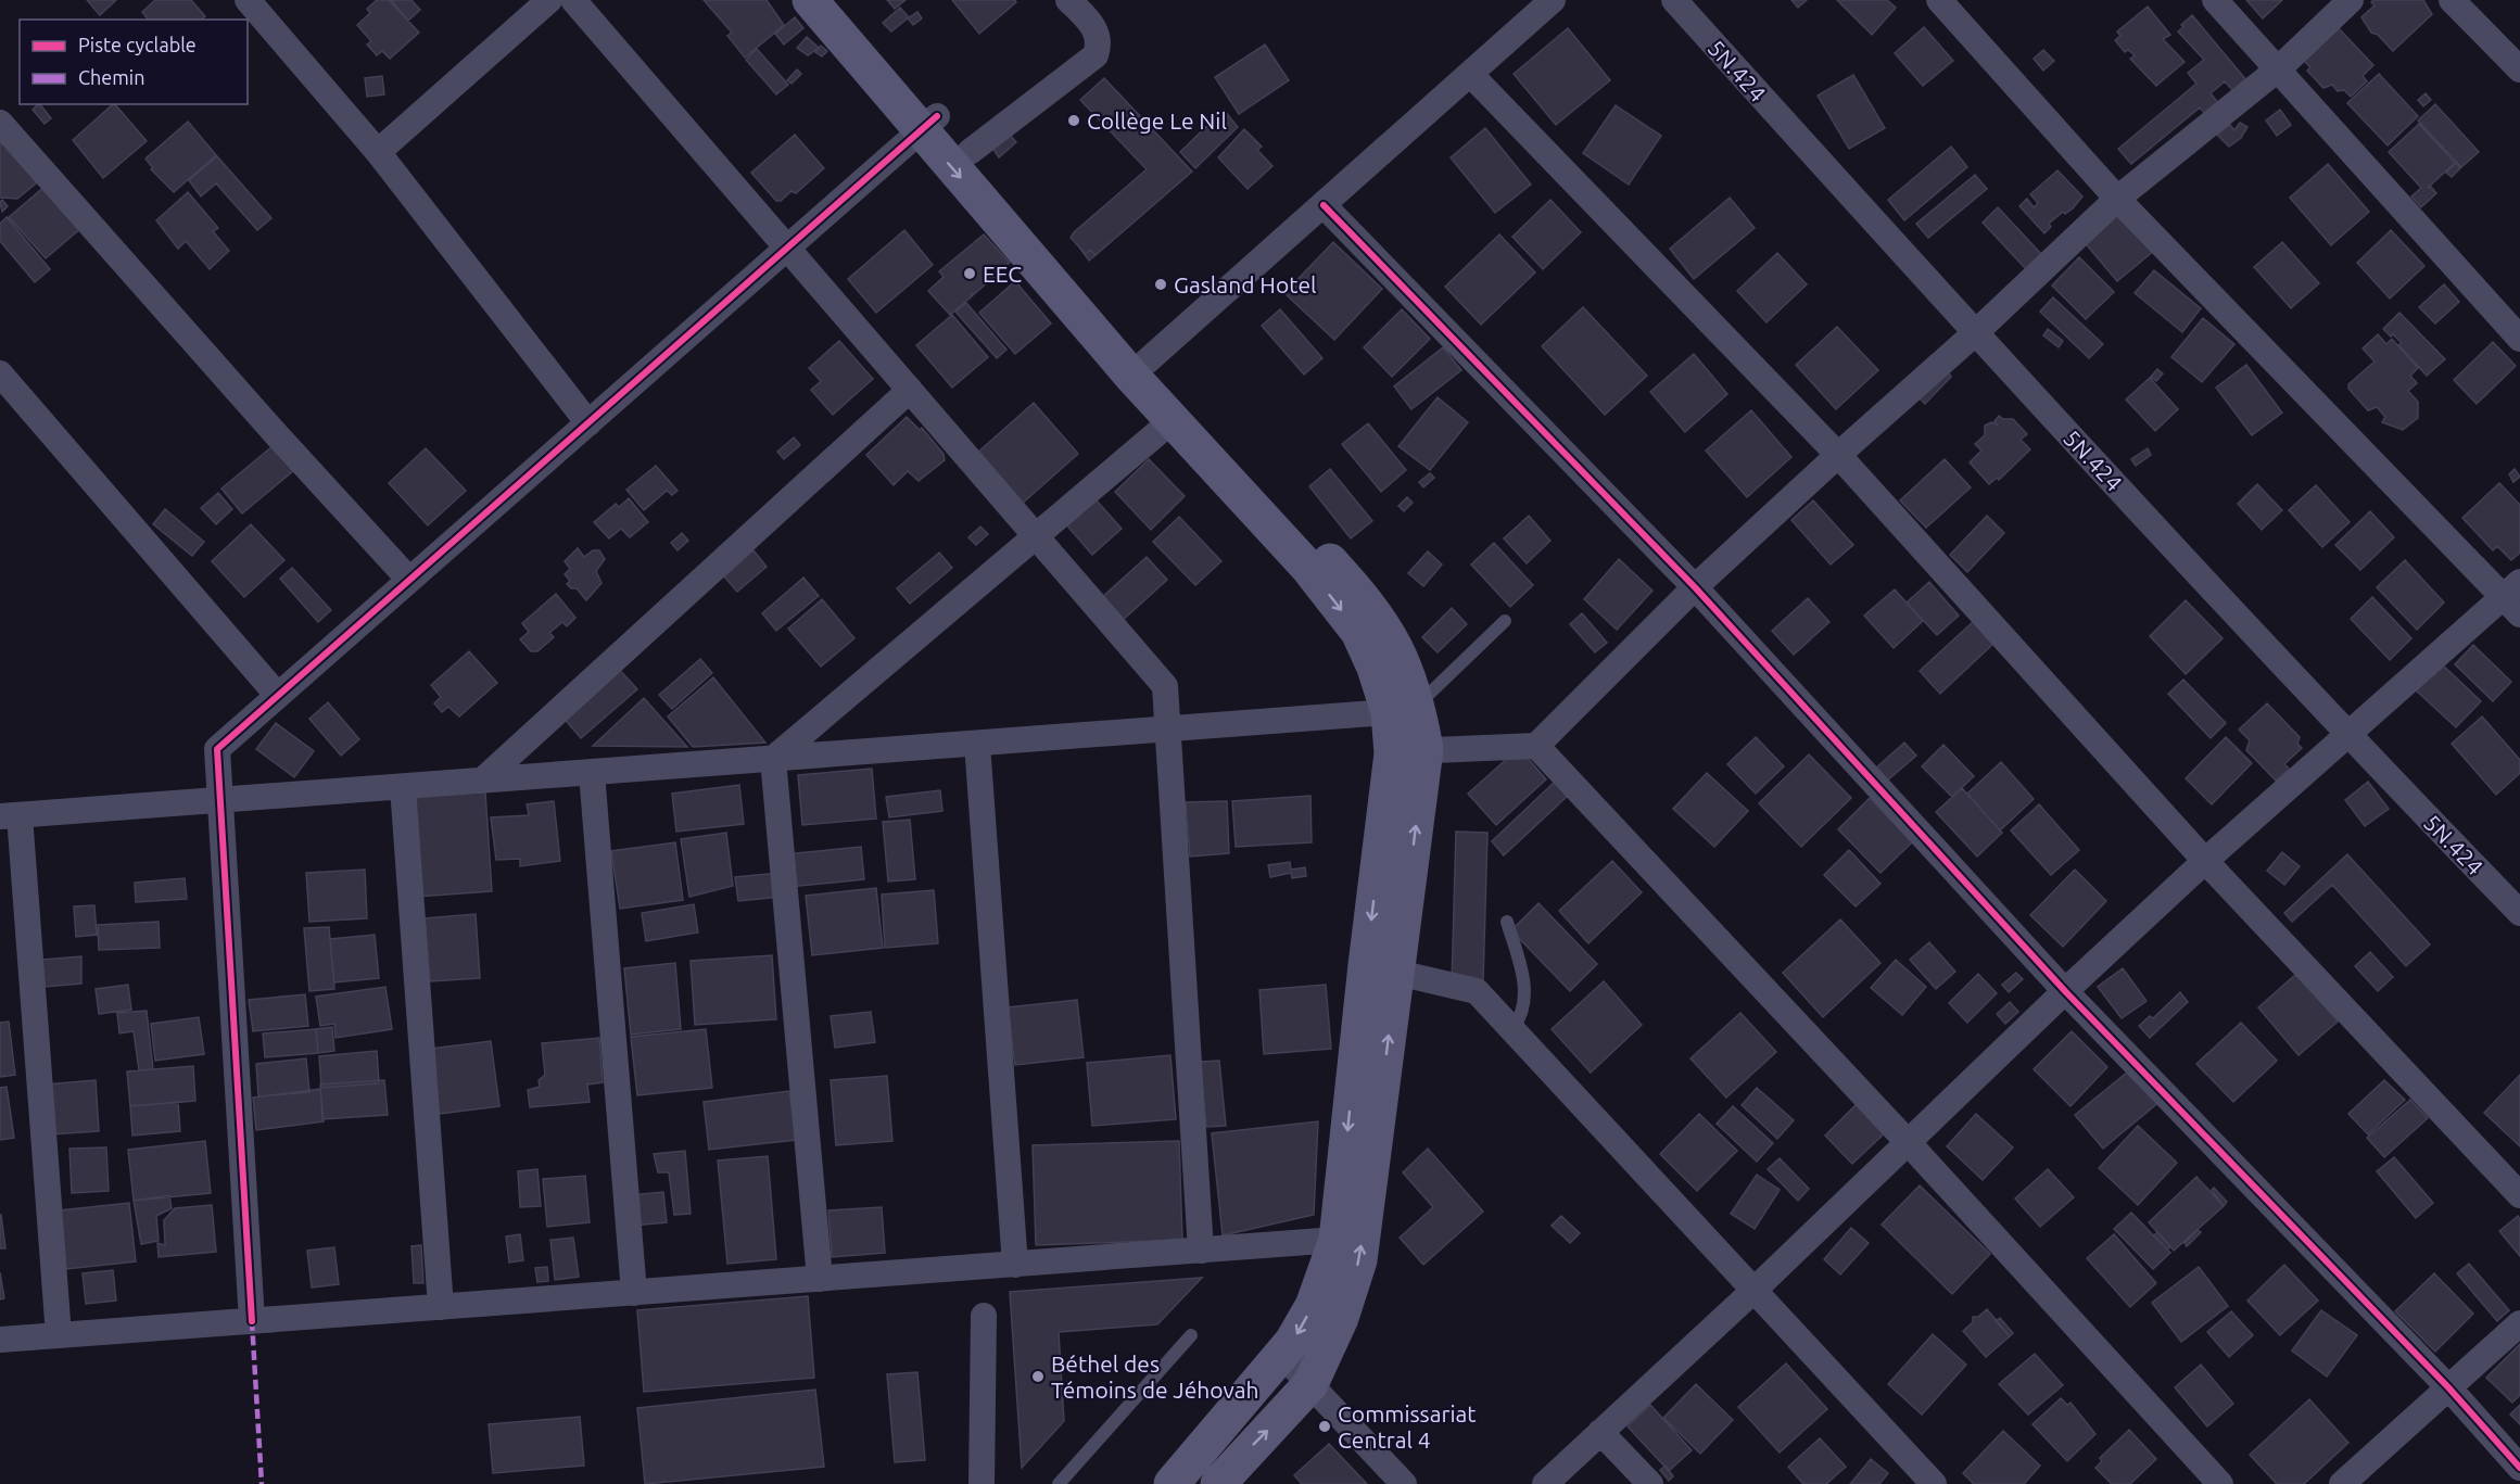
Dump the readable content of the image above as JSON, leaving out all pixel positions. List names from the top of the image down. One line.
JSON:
{"streets":{"street":["5N.424"]},"places":["Collège Le Nil","EEC","Gasland Hotel","Béthel des Témoins de Jéhovah","Commissariat Central 4"],"legend":["Piste cyclable","Chemin"]}
